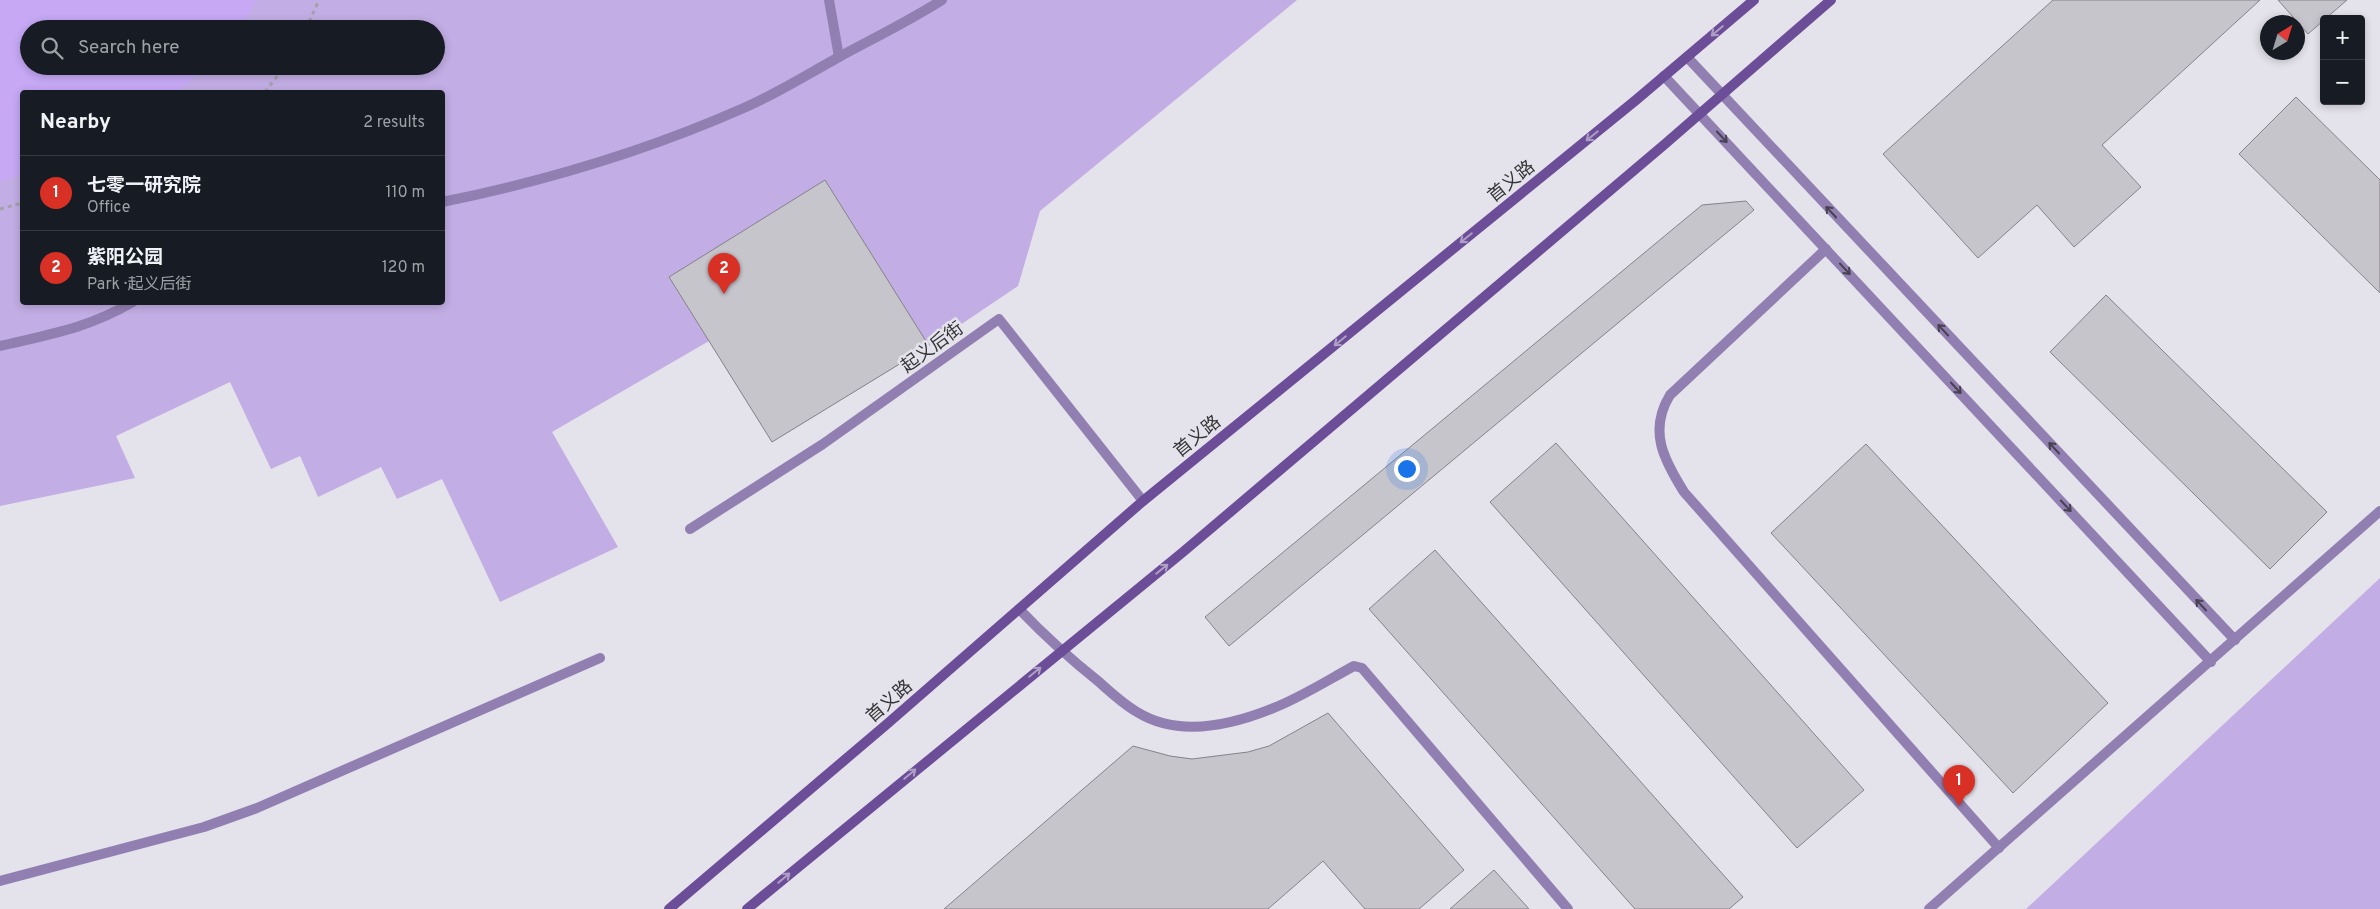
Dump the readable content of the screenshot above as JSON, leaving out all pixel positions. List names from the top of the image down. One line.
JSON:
{"streets":{"main road":["首义路"],"street":["起义后街"]},"crossings":[["首义路","起义后街"]],"north":"top right","page":{"map_buttons":["+","−"],"search":"Search here","heading":["Nearby","2 results"],"list":[{"mark":"1","name":"七零一研究院","note":"Office","value":"110 m"},{"mark":"2","name":"紫阳公园","note":"Park · 起义后街","value":"120 m"}],"pins":["2","1"]}}
